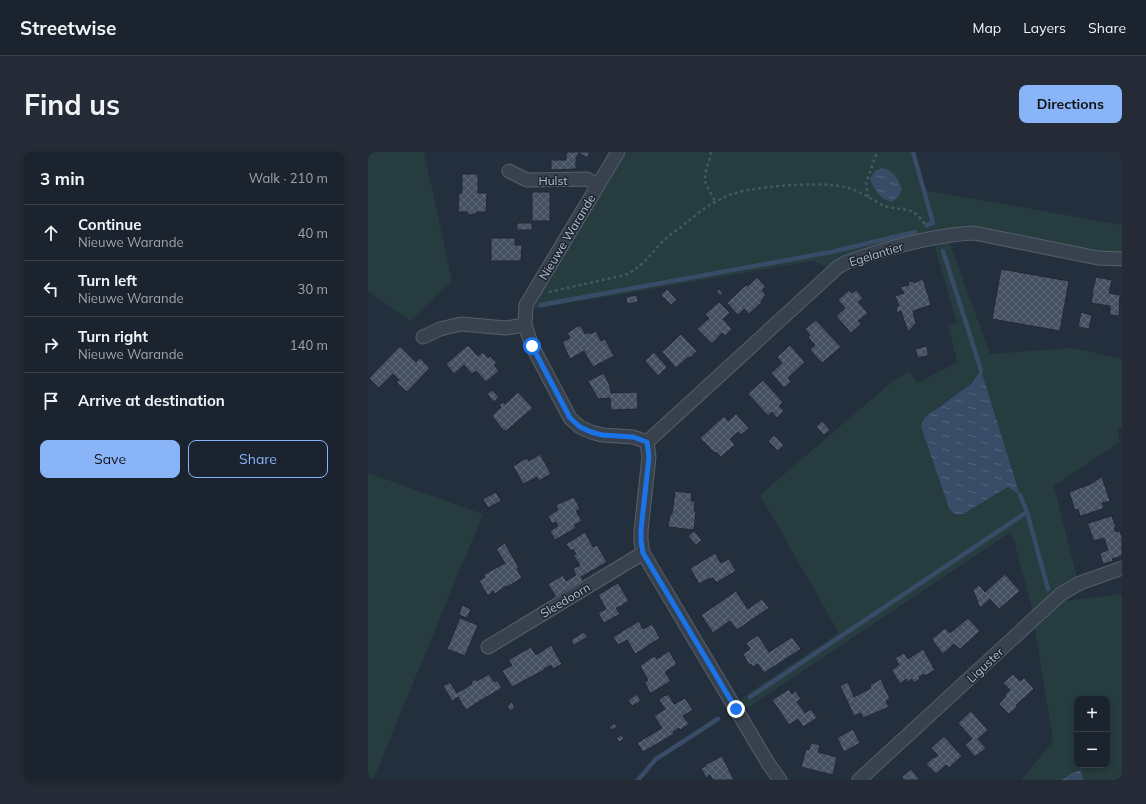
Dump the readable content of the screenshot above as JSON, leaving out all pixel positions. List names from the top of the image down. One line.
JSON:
{"streets":{"street":["Hulst","Nieuwe Warande","Egelantier","Sleedoorn","Liguster"]},"crossings":[["Hulst","Nieuwe Warande"],["Nieuwe Warande","Egelantier"]],"page":{"header":"Streetwise","nav":["Map","Layers","Share"],"buttons":["Directions",["Save","Share"]],"title":"Find us","heading":["3 min","Walk · 210 m"],"list":[["Continue","Nieuwe Warande","40 m"],["Turn left","Nieuwe Warande","30 m"],["Turn right","Nieuwe Warande","140 m"],"Arrive at destination"],"map_buttons":["+","−"]}}
